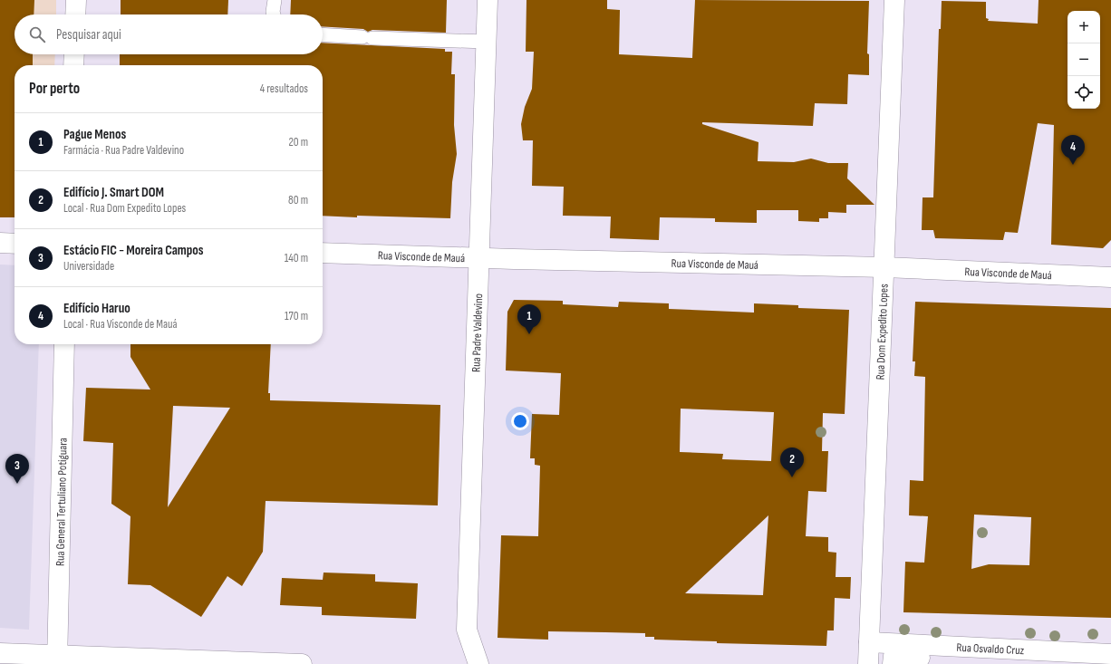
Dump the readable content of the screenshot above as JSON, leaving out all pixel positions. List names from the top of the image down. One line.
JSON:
{"streets":{"street":["Rua Visconde de Mauá","Rua Dom Expedito Lopes","Rua Padre Valdevino","Rua General Tertuliano Potiguara","Rua Osvaldo Cruz"]},"crossings":[["Rua Visconde de Mauá","Rua Dom Expedito Lopes"],["Rua Visconde de Mauá","Rua Padre Valdevino"],["Rua Dom Expedito Lopes","Rua Osvaldo Cruz"]],"page":{"map_buttons":["+","−"],"search":"Pesquisar aqui","heading":["Por perto","4 resultados"],"list":[{"mark":"1","name":"Pague Menos","note":"Farmácia · Rua Padre Valdevino","value":"20 m"},{"mark":"2","name":"Edifício J. Smart DOM","note":"Local · Rua Dom Expedito Lopes","value":"80 m"},{"mark":"3","name":"Estácio FIC - Moreira Campos","note":"Universidade","value":"140 m"},{"mark":"4","name":"Edifício Haruo","note":"Local · Rua Visconde de Mauá","value":"170 m"}],"pins":["4","1","2","3"]}}
